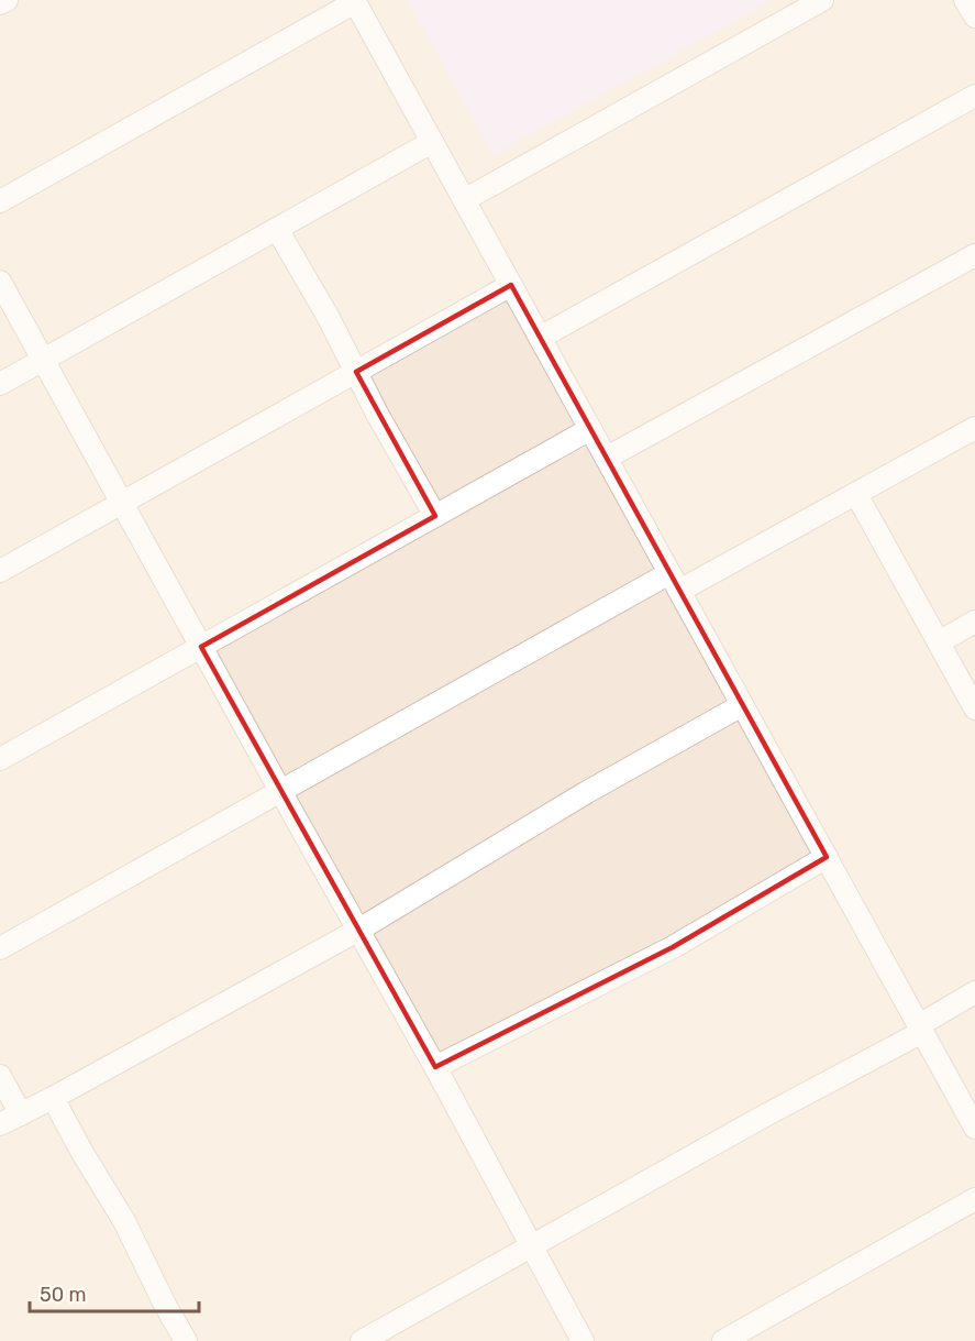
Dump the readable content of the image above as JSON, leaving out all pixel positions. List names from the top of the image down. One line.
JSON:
{"scale_bar":"50 m"}
